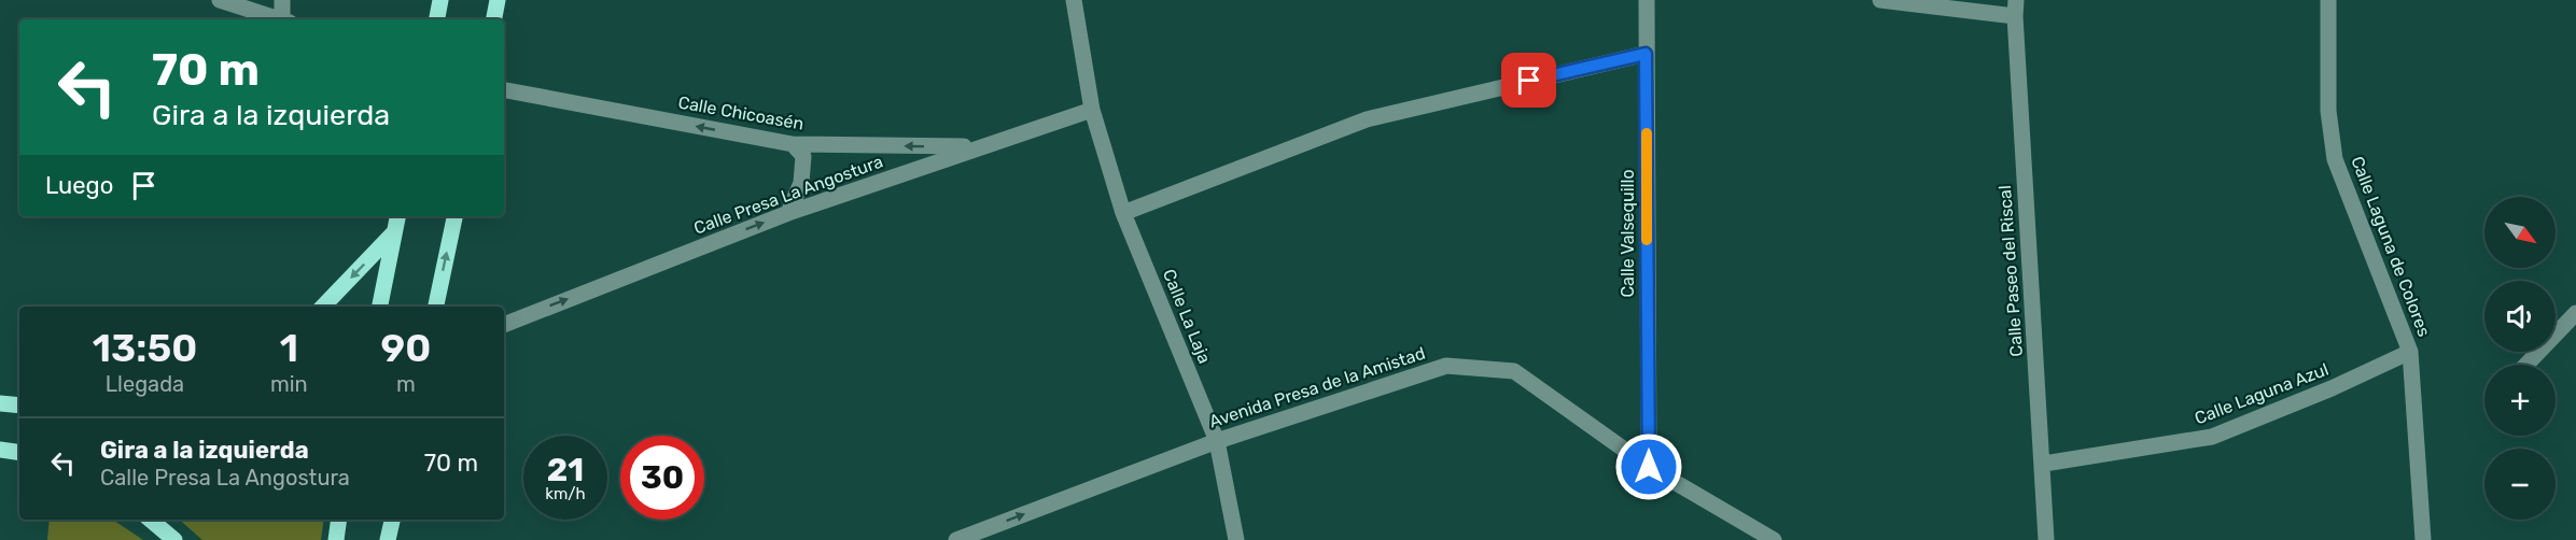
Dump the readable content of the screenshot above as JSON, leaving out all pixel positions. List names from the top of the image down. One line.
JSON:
{"streets":{"street":["Calle Chicoasén","Calle Presa La Angostura","Calle Valsequillo","Calle Laguna de Colores","Calle Paseo del Riscal","Calle La Laja","Avenida Presa de la Amistad","Calle Laguna Azul"]},"crossings":[["Calle Chicoasén","Calle Presa La Angostura"],["Calle Presa La Angostura","Calle La Laja"],["Calle Valsequillo","Avenida Presa de la Amistad"],["Calle Laguna de Colores","Calle Laguna Azul"],["Calle Paseo del Riscal","Calle Laguna Azul"],["Calle La Laja","Avenida Presa de la Amistad"]],"one_way":["Calle Chicoasén","Calle Presa La Angostura"],"north":"bottom right","page":{"turn":["70 m","Gira a la izquierda"],"then":"Luego","map_buttons":["+","−"],"eta":["13:50","Llegada","1","min","90","m"],"list":[{"name":"Gira a la izquierda","note":"Calle Presa La Angostura","value":"70 m"}],"speed":"21 km/h","limit":"30"}}
